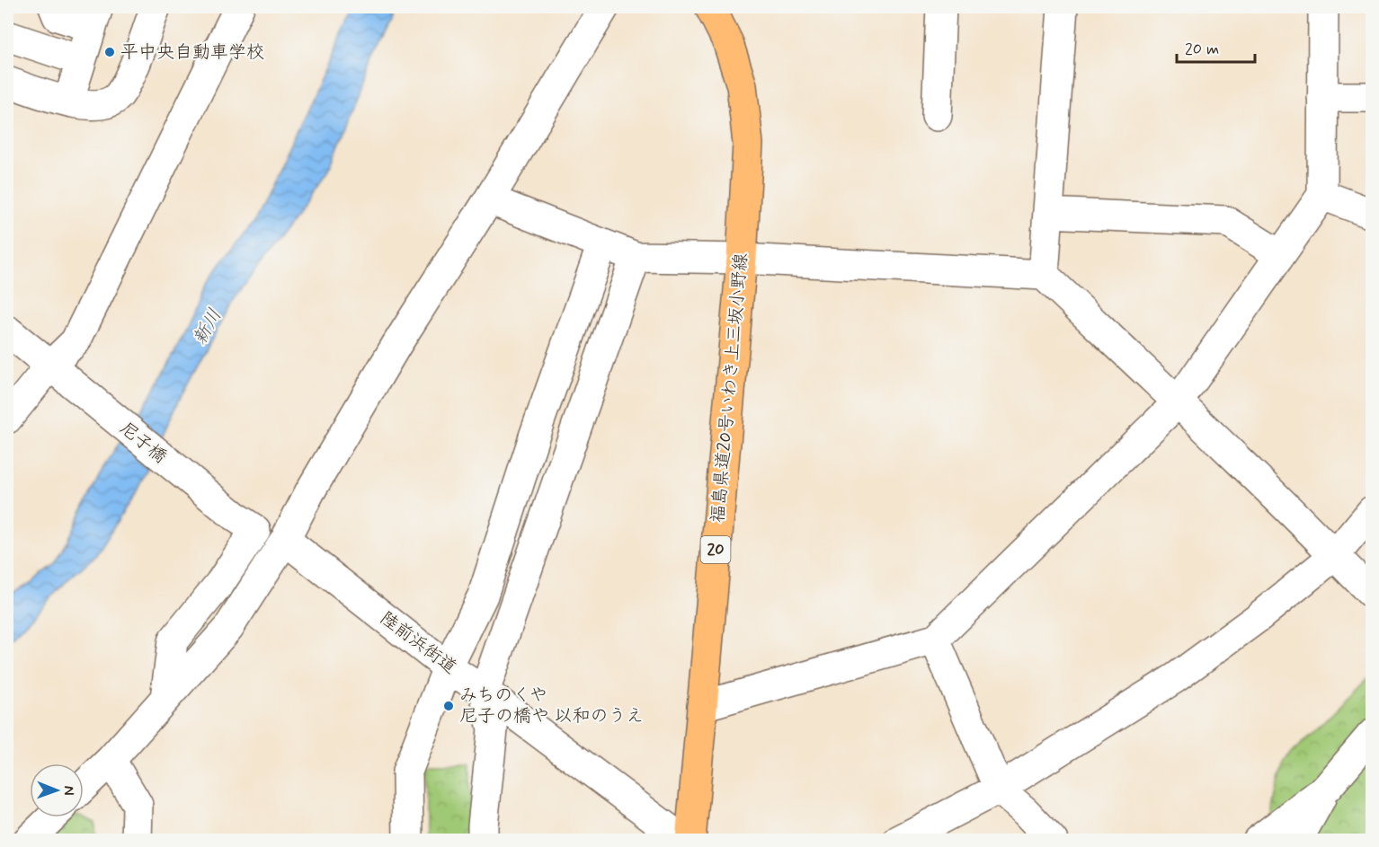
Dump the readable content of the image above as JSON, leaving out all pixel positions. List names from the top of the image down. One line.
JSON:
{"streets":{"main road":["福島県道20号いわき上三坂小野線","20"],"street":["尼子橋","陸前浜街道"]},"water":["新川"],"places":["平中央自動車学校","みちのくや 尼子の橋や 以和のうえ"],"scale_bar":"20 m","north":"right"}
